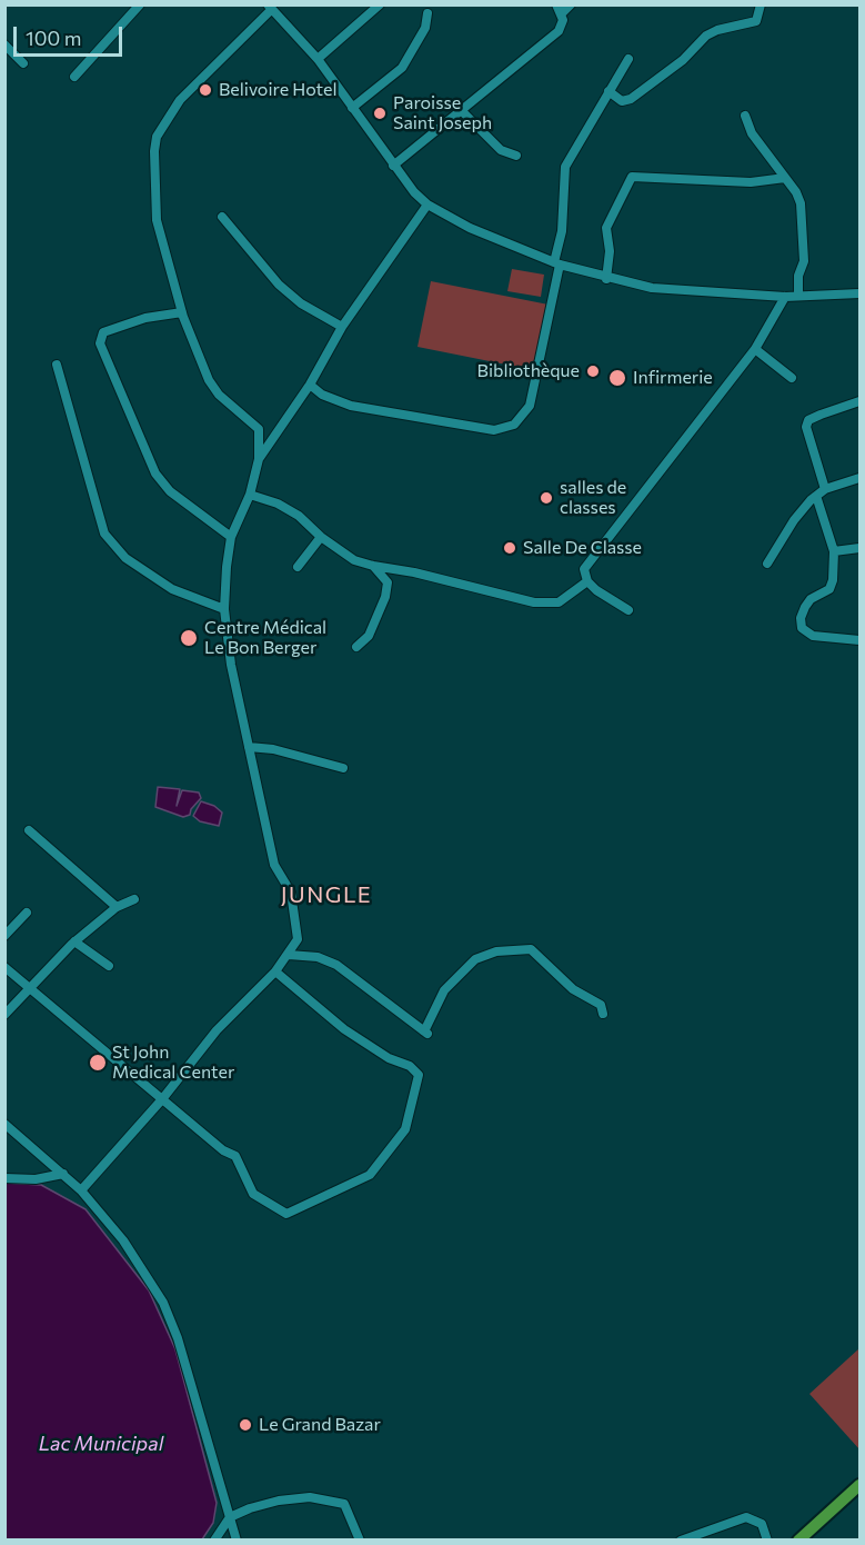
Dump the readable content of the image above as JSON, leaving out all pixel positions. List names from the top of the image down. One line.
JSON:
{"districts":["JUNGLE"],"water":["Lac Municipal"],"places":["Belivoire Hotel","Paroisse Saint Joseph","Bibliothèque","Infirmerie","salles de classes","Salle De Classe","Centre Médical Le Bon Berger","St John Medical Center","Le Grand Bazar"],"scale_bar":"100 m"}
